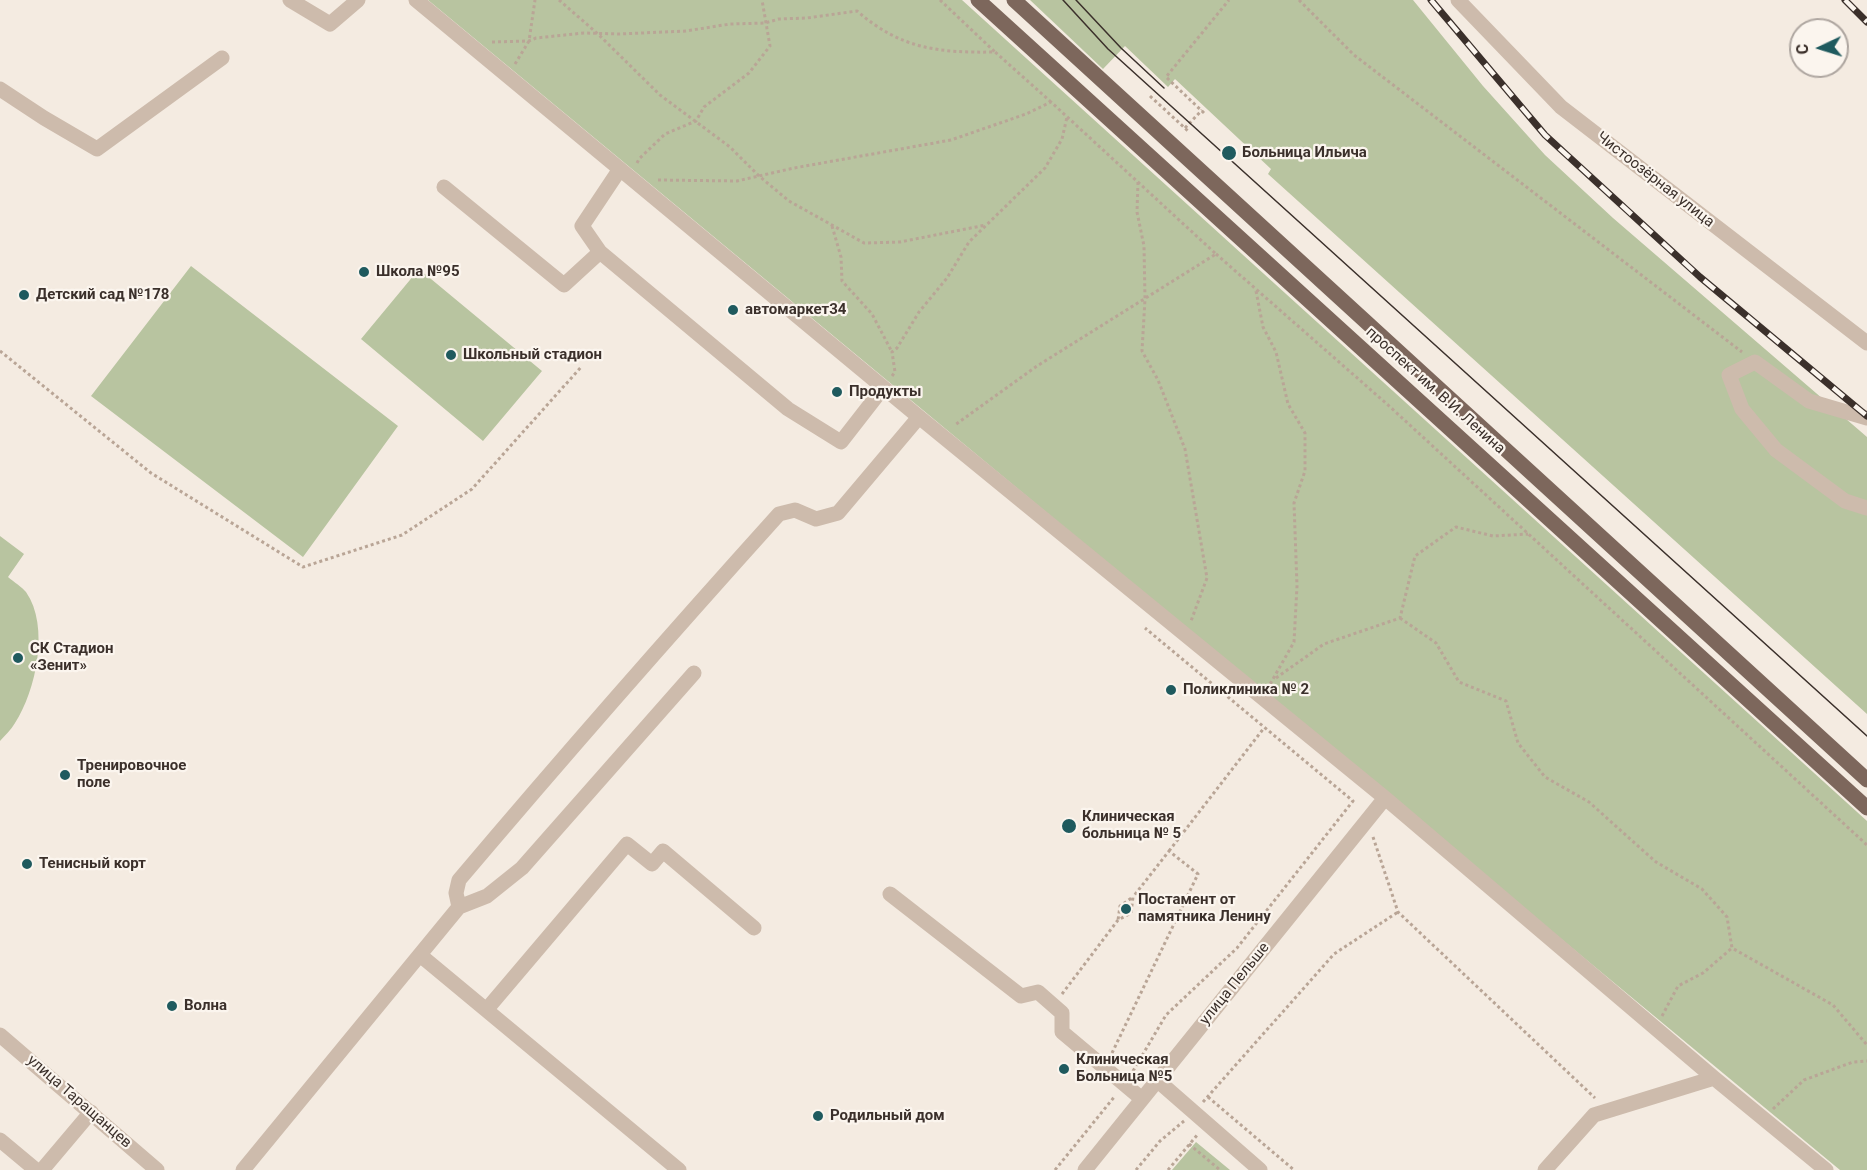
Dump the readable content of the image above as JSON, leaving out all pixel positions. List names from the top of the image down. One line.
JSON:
{"streets":{"main road":["проспект им. В.И. Ленина"],"street":["Чистоозёрная улица","улица Пельше","улица Таращанцев"]},"places":["Больница Ильича","Школа №95","Детский сад №178","автомаркет34","Школьный стадион","Продукты","СК Стадион «Зенит»","Поликлиника № 2","Тренировочное поле","Клиническая больница № 5","Тенисный корт","Постамент от памятника Ленину","Волна","Клиническая Больница №5","Родильный дом"],"north":"left"}
